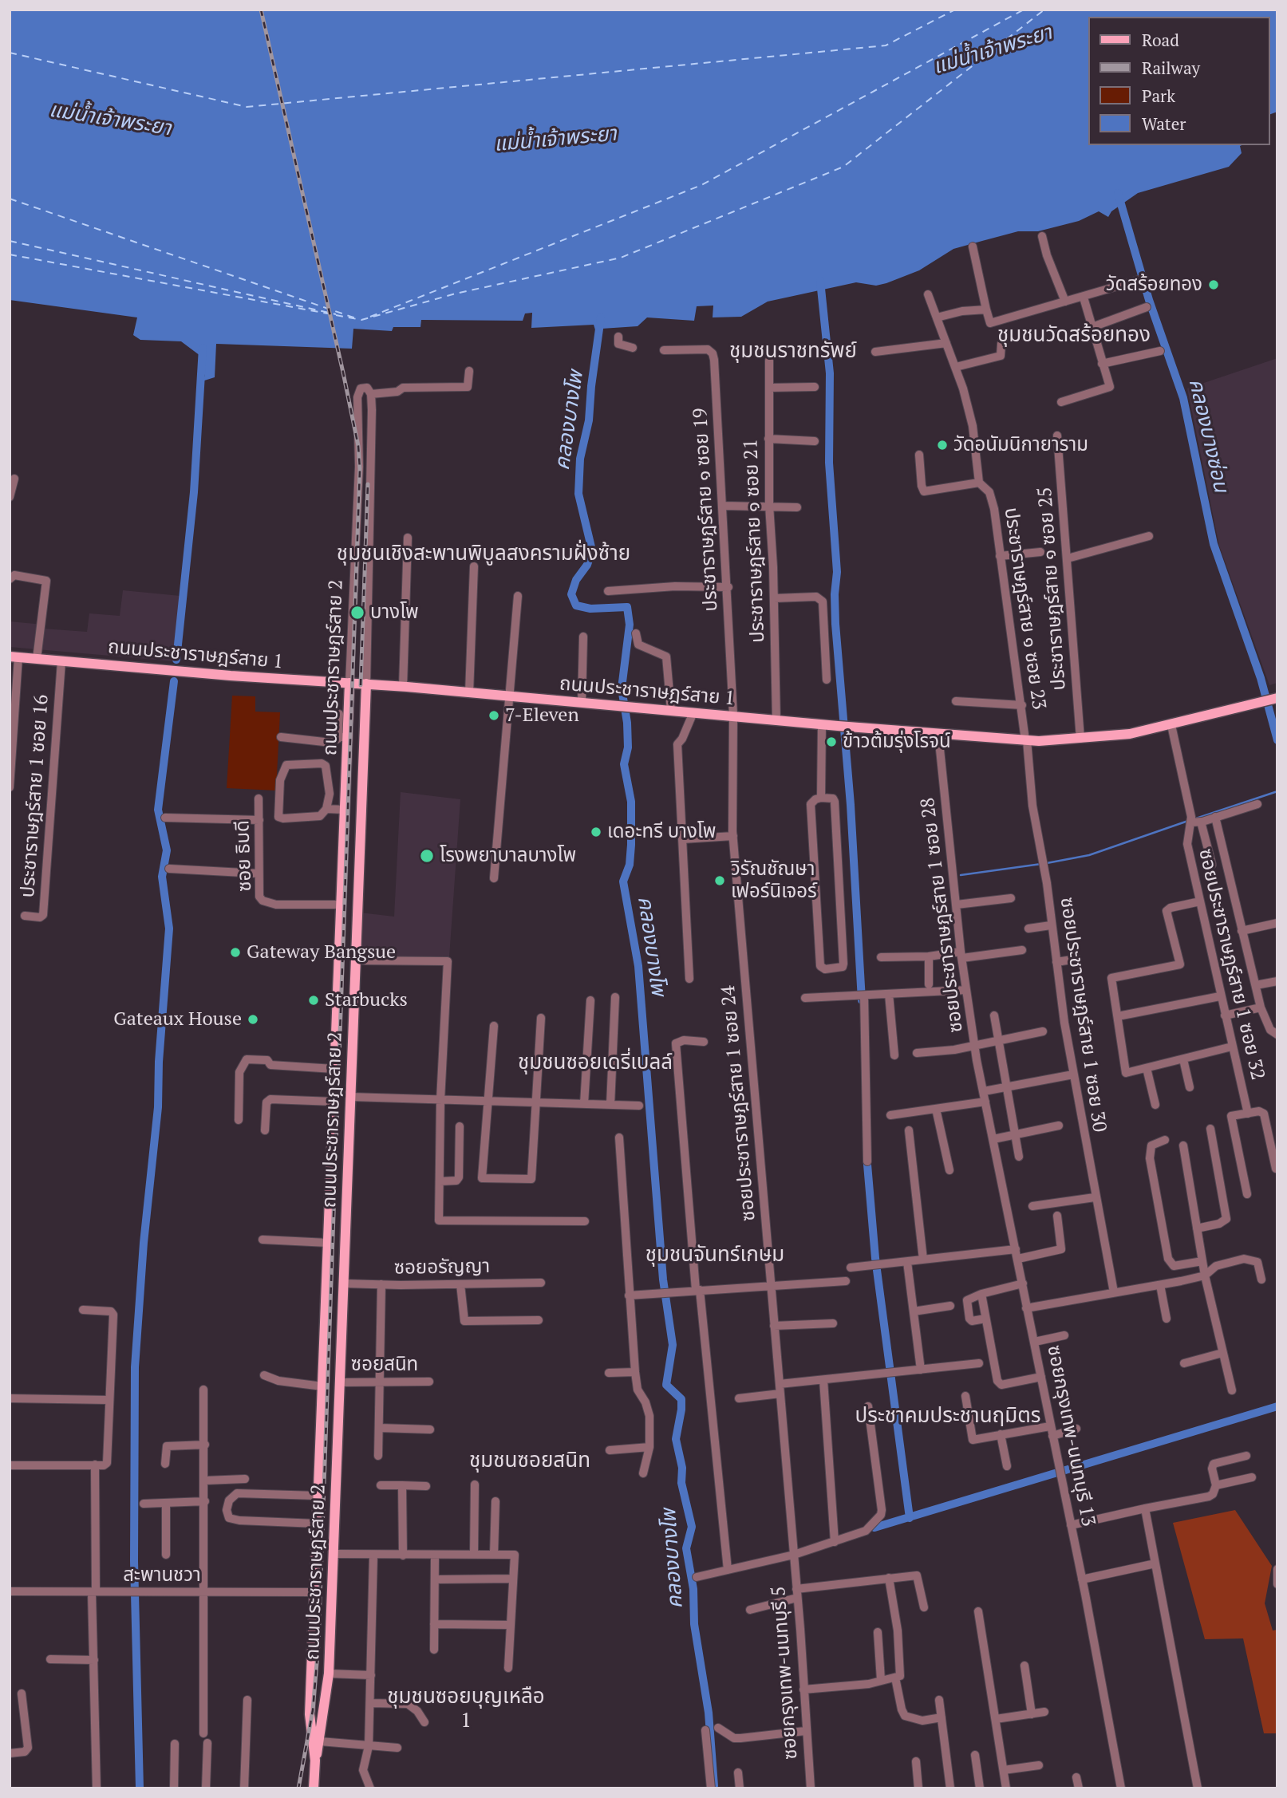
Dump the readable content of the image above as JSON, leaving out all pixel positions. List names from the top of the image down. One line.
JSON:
{"streets":{"main road":["ถนนประชาราษฎร์สาย 1","ถนนประชาราษฎร์สาย 2"],"street":["ประชาราษฎร์สาย ๑ ซอย 19","ประชาราษฎร์สาย ๑ ซอย 21","ประชาราษฎร์สาย ๑ ซอย 25","ประชาราษฎร์สาย ๑ ซอย 23","ประชาราษฎร์สาย 1 ซอย 16","ซอย ธิบดี","ซอยประชาราษฎร์สาย 1 ซอย 28","ซอยประชาราษฎร์สาย 1 ซอย 32","ซอยประชาราษฎร์สาย 1 ซอย 30","ซอยประชาราษฎร์สาย 1 ซอย 24","ซอยอรัญญา","ซอยสนิท","ซอยกรุงเทพ-นนทบุรี 13","สะพานชวา","ซอยกรุงเทพ-นนทบุรี 5"]},"crossings":[["ประชาราษฎร์สาย ๑ ซอย 19","ถนนประชาราษฎร์สาย 1"],["ประชาราษฎร์สาย ๑ ซอย 19","ซอยประชาราษฎร์สาย 1 ซอย 24"],["ประชาราษฎร์สาย ๑ ซอย 21","ถนนประชาราษฎร์สาย 1"],["ประชาราษฎร์สาย ๑ ซอย 25","ถนนประชาราษฎร์สาย 1"],["ประชาราษฎร์สาย ๑ ซอย 23","ถนนประชาราษฎร์สาย 1"],["ประชาราษฎร์สาย ๑ ซอย 23","ซอยประชาราษฎร์สาย 1 ซอย 30"],["ถนนประชาราษฎร์สาย 1","ถนนประชาราษฎร์สาย 2"],["ถนนประชาราษฎร์สาย 1","ประชาราษฎร์สาย 1 ซอย 16"],["ถนนประชาราษฎร์สาย 1","ซอยประชาราษฎร์สาย 1 ซอย 28"],["ถนนประชาราษฎร์สาย 1","ซอยประชาราษฎร์สาย 1 ซอย 32"],["ถนนประชาราษฎร์สาย 1","ซอยประชาราษฎร์สาย 1 ซอย 30"],["ถนนประชาราษฎร์สาย 1","ซอยประชาราษฎร์สาย 1 ซอย 24"],["ถนนประชาราษฎร์สาย 2","ซอย ธิบดี"],["ถนนประชาราษฎร์สาย 2","ซอยอรัญญา"],["ถนนประชาราษฎร์สาย 2","ซอยสนิท"],["ถนนประชาราษฎร์สาย 2","สะพานชวา"],["ซอยประชาราษฎร์สาย 1 ซอย 28","ซอยกรุงเทพ-นนทบุรี 13"],["ซอยประชาราษฎร์สาย 1 ซอย 24","ซอยกรุงเทพ-นนทบุรี 5"]],"districts":["ชุมชนวัดสร้อยทอง","ชุมชนราชทรัพย์","ชุมชนเชิงสะพานพิบูลสงครามฝั่งซ้าย","ชุมชนซอยเดรี่เบลล์","ชุมชนจันทร์เกษม","ประชาคมประชานฤมิตร","ชุมชนซอยสนิท","ชุมชนซอยบุญเหลือ 1"],"water":["แม่น้ำเจ้าพระยา","คลองบางโพ","คลองบางซ่อน"],"places":["วัดสร้อยทอง","วัดอนัมนิกายาราม","บางโพ","7-Eleven","ข้าวต้มรุ่งโรจน์","เดอะทรี บางโพ","โรงพยาบาลบางโพ","วิรัณชัณษา เฟอร์นิเจอร์","Gateway Bangsue","Starbucks","Gateaux House"],"legend":["Road","Railway","Park","Water"]}
